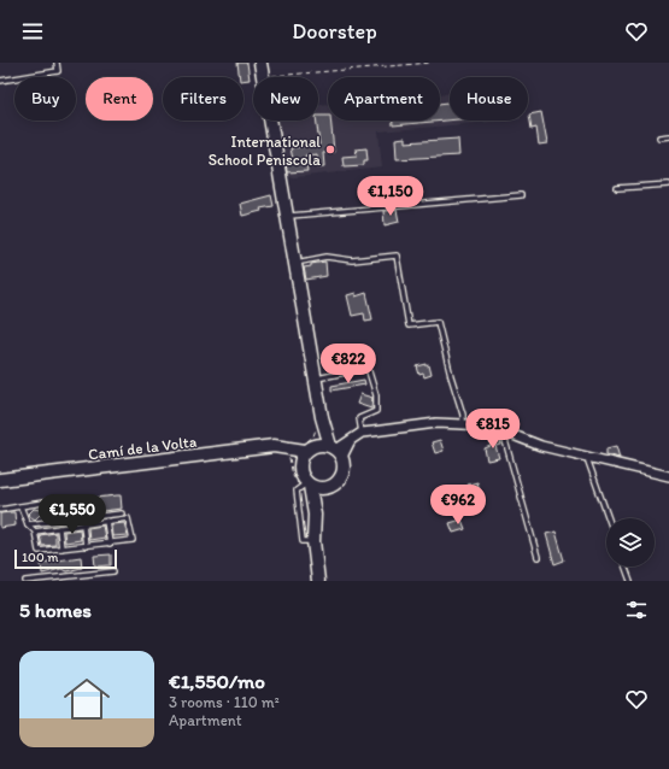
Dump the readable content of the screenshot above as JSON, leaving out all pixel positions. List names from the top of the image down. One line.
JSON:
{"streets":{"street":["Camí de la Volta"]},"places":["International School Peniscola"],"scale_bar":"100 m","page":{"header":"Doorstep","chip":["Buy","Rent","Filters","New","Apartment","House"],"price":["€1,150","€822","€815","€962","€1,550"],"scale":"100 m","heading":"5 homes","list":[{"name":"€1,550/mo","note":"3 rooms · 110 m² · Apartment"}]}}
